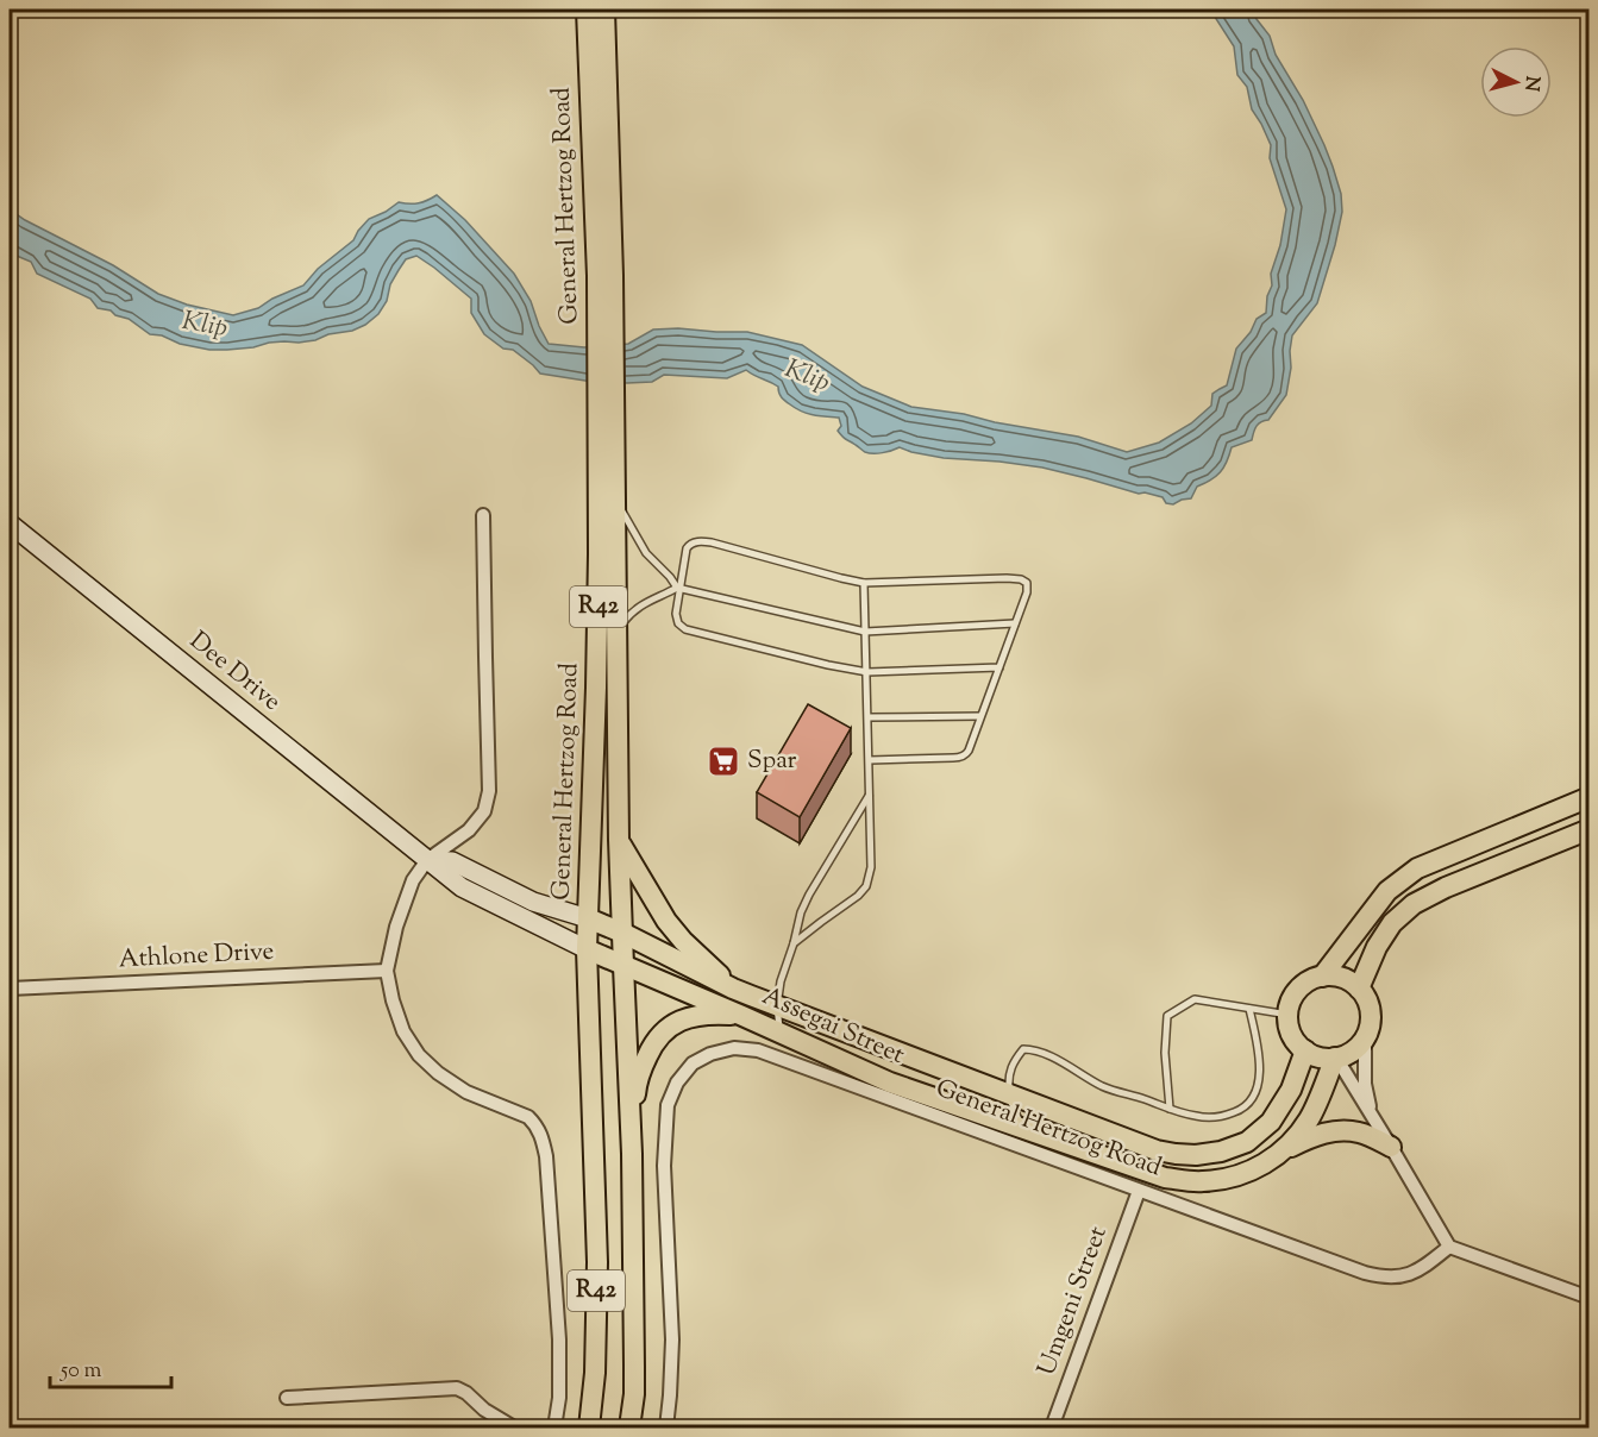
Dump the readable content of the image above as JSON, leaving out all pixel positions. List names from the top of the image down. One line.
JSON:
{"streets":{"main road":["General Hertzog Road","R42","Assegai Street"],"street":["Dee Drive","Athlone Drive","Umgeni Street"]},"crossings":[["General Hertzog Road","Dee Drive"],["General Hertzog Road","Assegai Street"],["General Hertzog Road","Umgeni Street"],["Dee Drive","Assegai Street"]],"water":["Klip"],"places":{"supermarket":["Spar"]},"scale_bar":"50 m","north":"right"}
